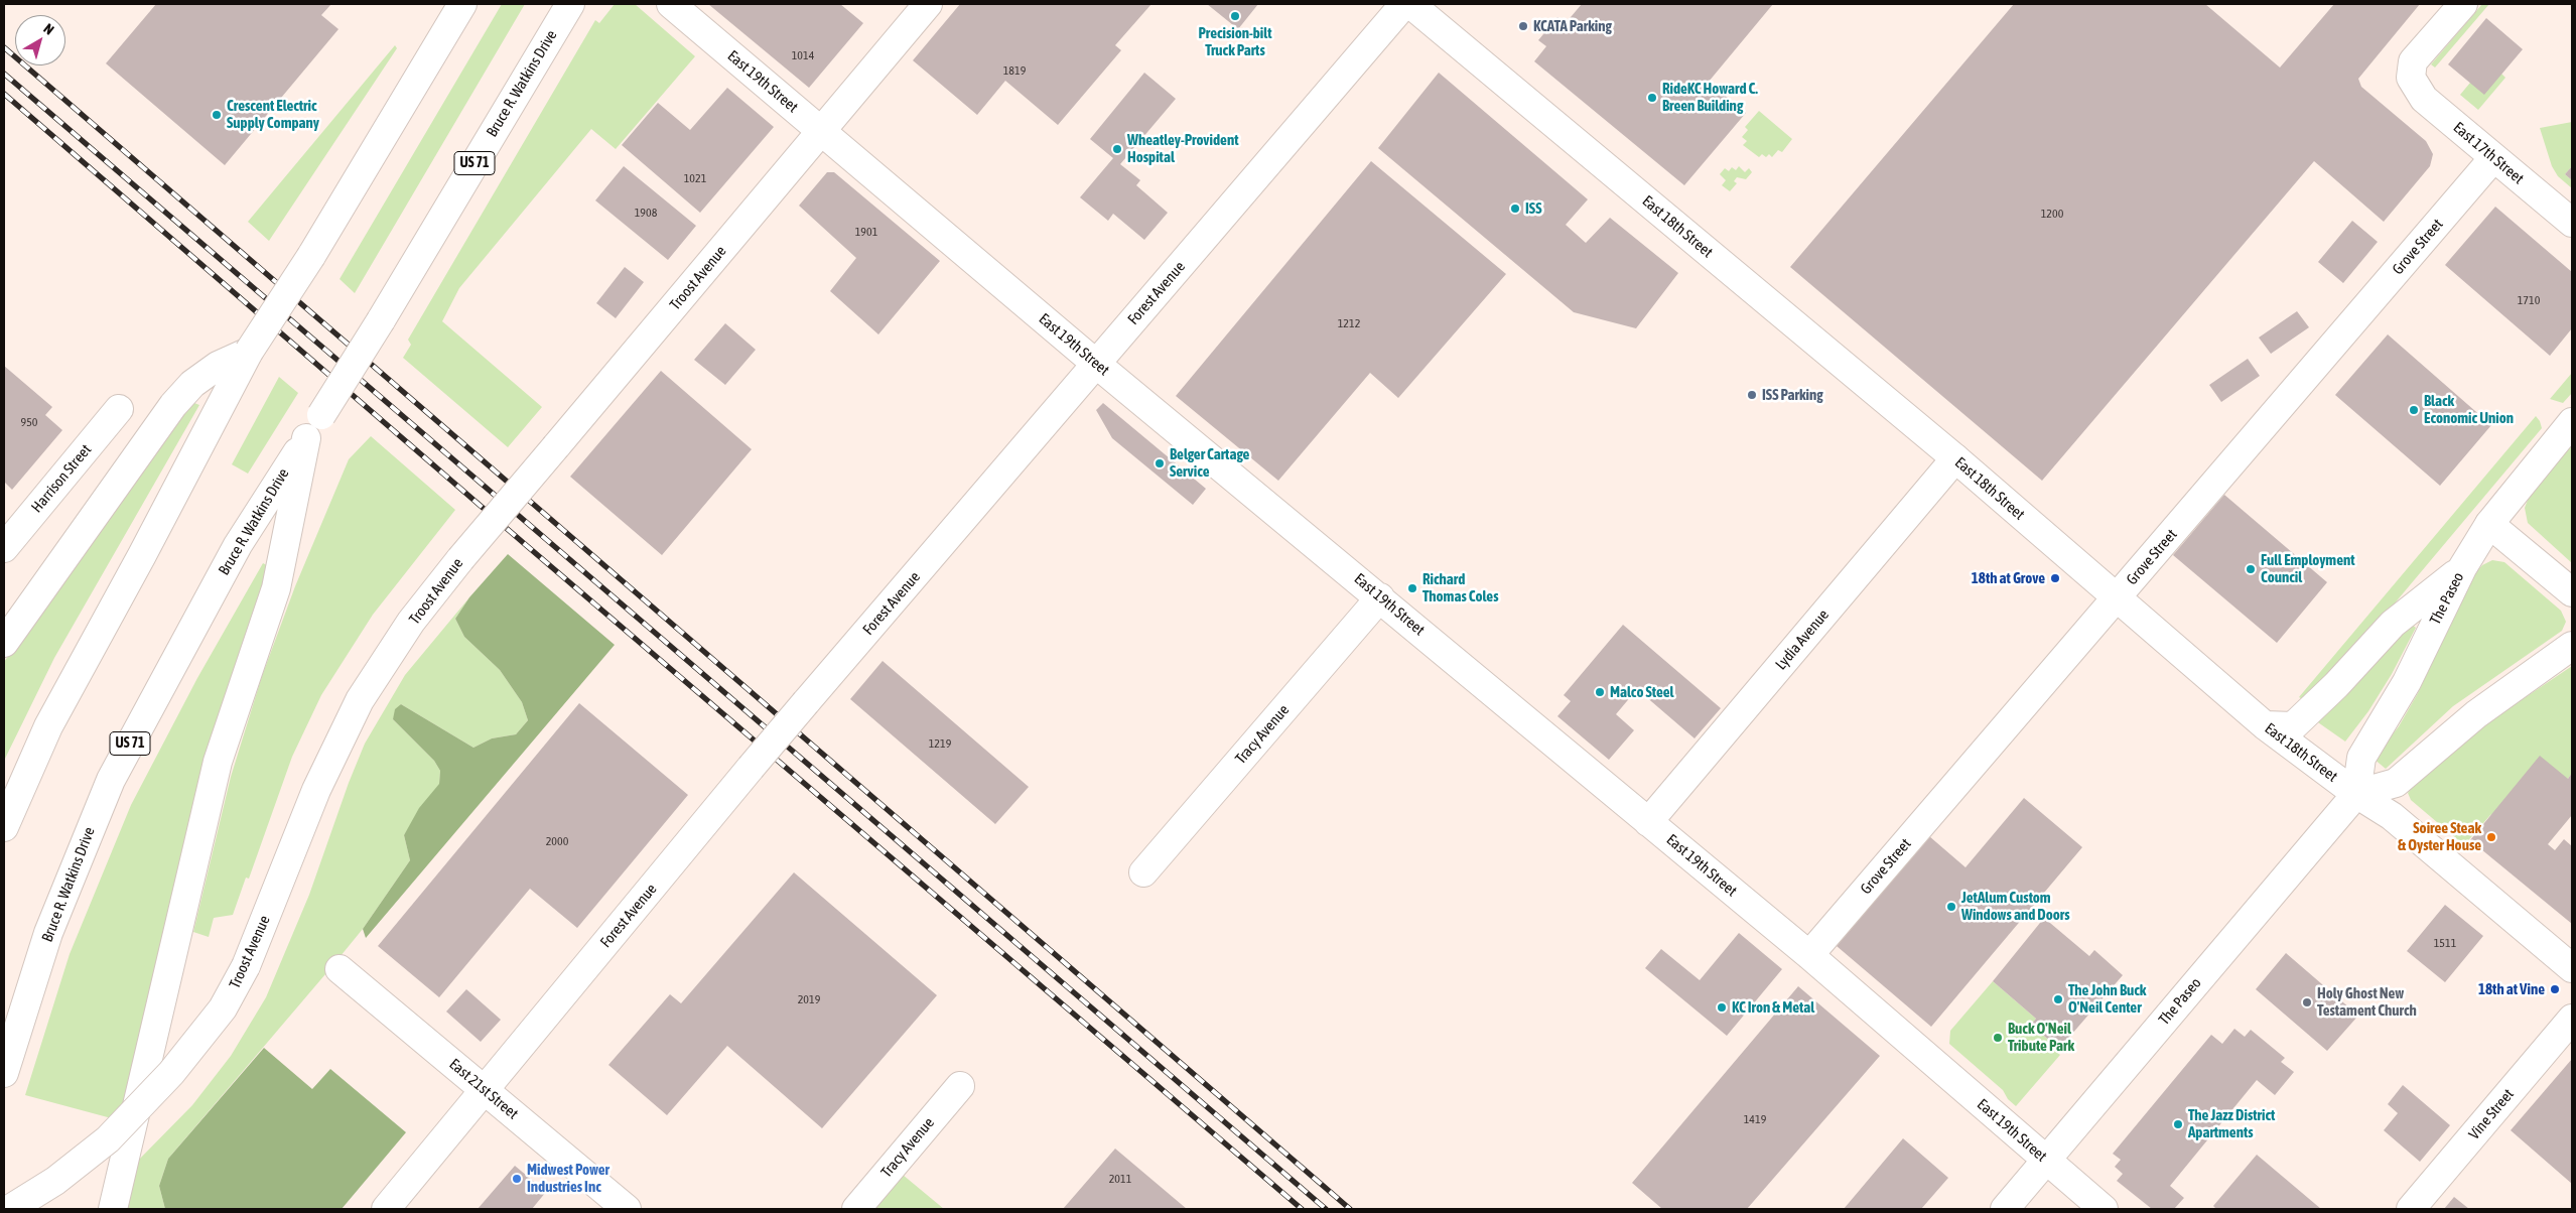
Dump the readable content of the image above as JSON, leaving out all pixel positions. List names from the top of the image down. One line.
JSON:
{"streets":{"main road":["East 19th Street","Bruce R. Watkins Drive","East 17th Street","US 71","East 18th Street","Grove Street","Troost Avenue","Forest Avenue","Harrison Street","The Paseo","Lydia Avenue","Tracy Avenue","East 21st Street","Vine Street"]},"crossings":[["East 19th Street","Grove Street"],["East 19th Street","Troost Avenue"],["East 19th Street","Forest Avenue"],["East 19th Street","The Paseo"],["East 19th Street","Lydia Avenue"],["East 19th Street","Tracy Avenue"],["East 17th Street","Grove Street"],["East 18th Street","Grove Street"],["East 18th Street","The Paseo"],["East 18th Street","Lydia Avenue"],["Forest Avenue","East 21st Street"]],"places":["Precision-bilt Truck Parts","KCATA Parking","RideKC Howard C. Breen Building","Crescent Electric Supply Company","Wheatley-Provident Hospital","ISS","ISS Parking","Black Economic Union","Belger Cartage Service","Full Employment Council","18th at Grove","Richard Thomas Coles","Malco Steel","Soiree Steak & Oyster House","JetAlum Custom Windows and Doors","18th at Vine","The John Buck O'Neil Center","Holy Ghost New Testament Church","KC Iron & Metal","Buck O'Neil Tribute Park","The Jazz District Apartments","Midwest Power Industries Inc"],"house_numbers":["1014","1819","1021","1908","1200","1901","1710","1212","950","1219","2000","1511","2019","1419","2011"],"north":"top right"}
